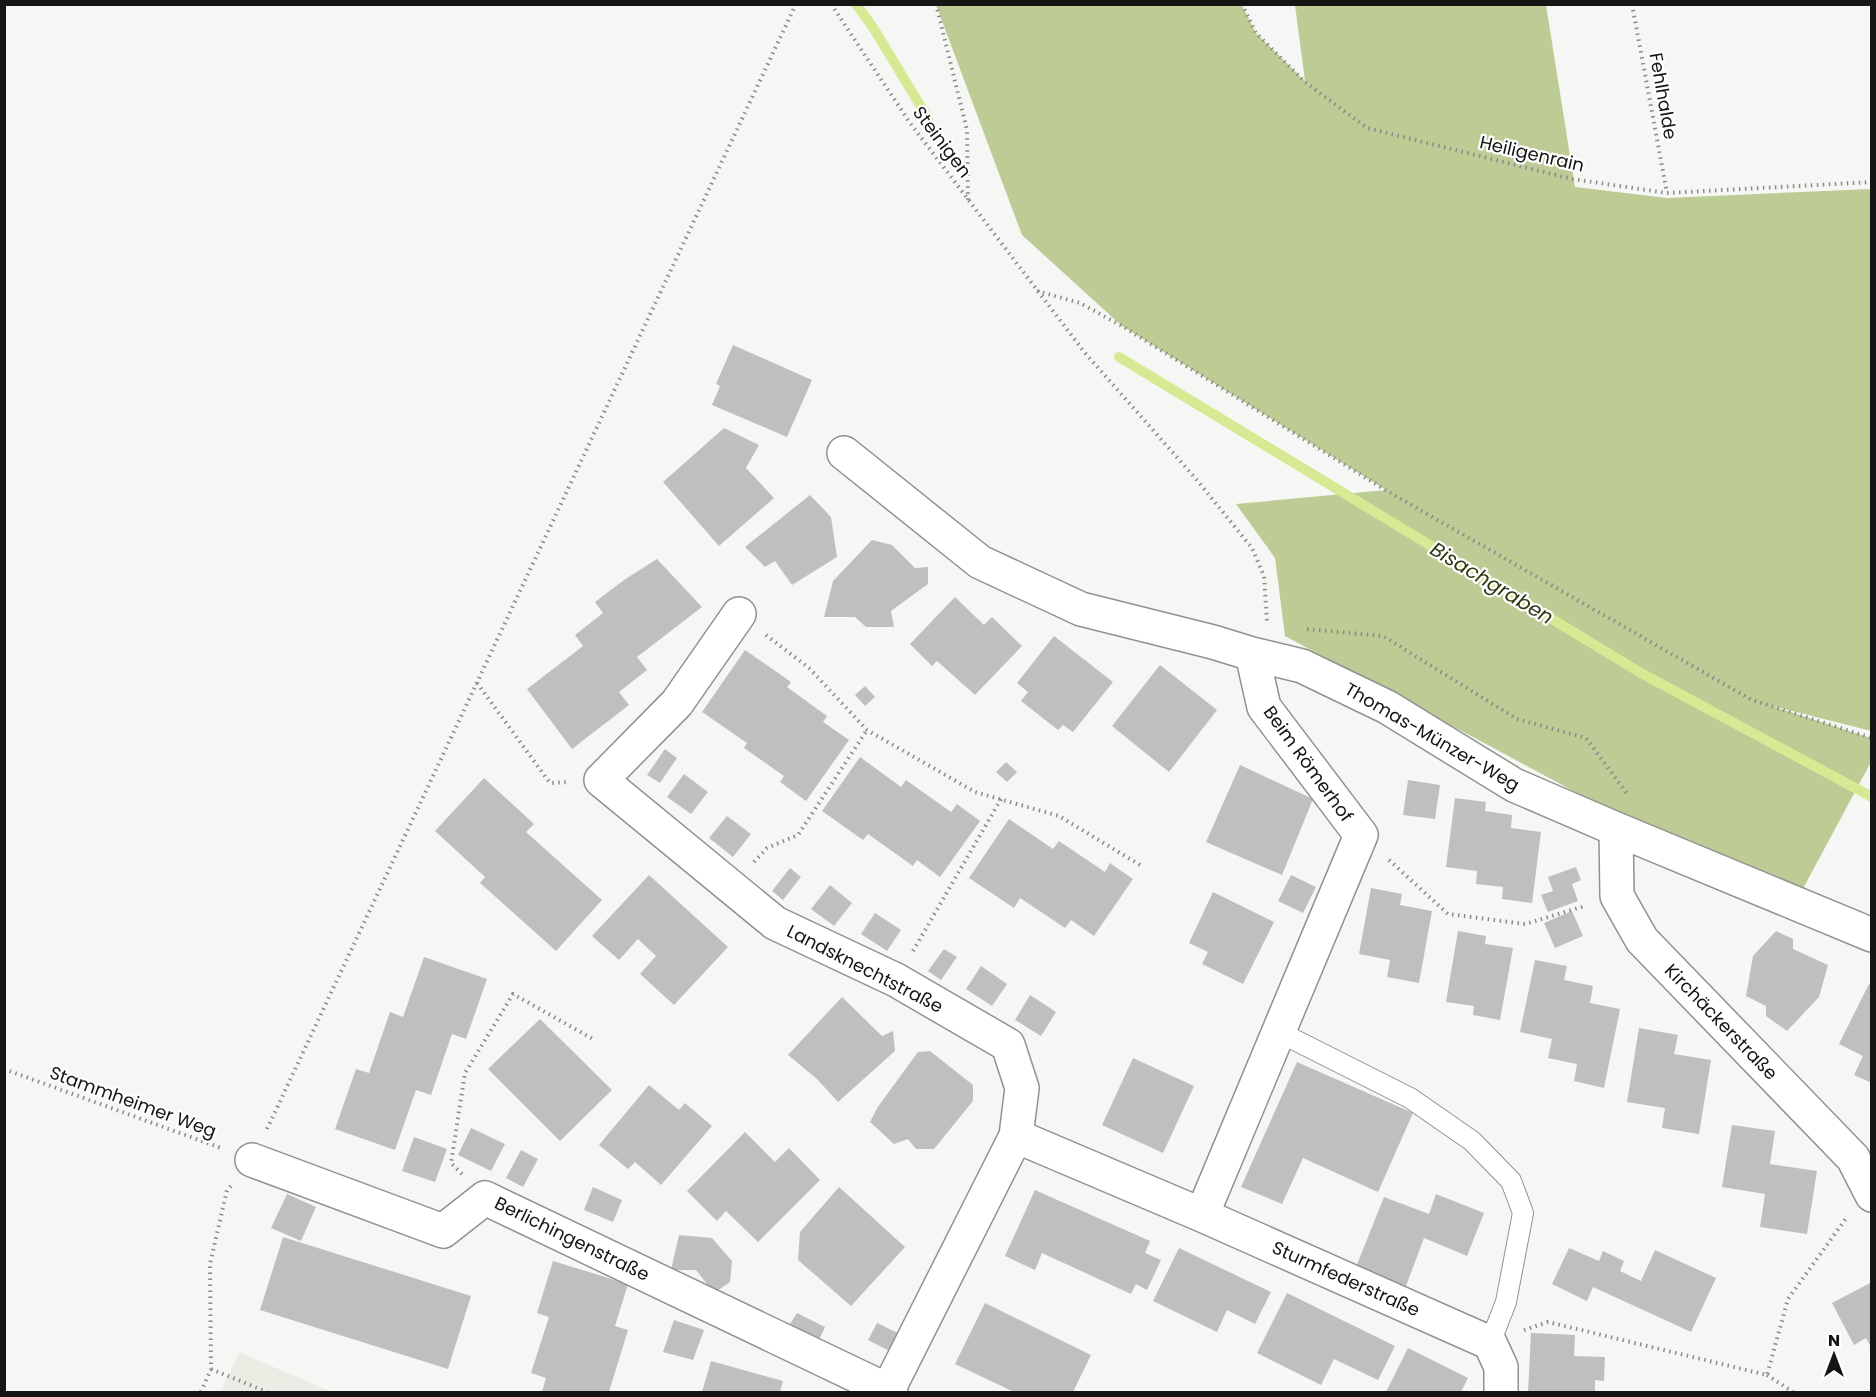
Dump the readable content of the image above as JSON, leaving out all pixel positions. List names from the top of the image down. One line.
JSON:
{"streets":{"street":["Thomas-Münzer-Weg","Beim Römerhof","Landsknechtstraße","Kirchäckerstraße","Berlichingenstraße","Sturmfederstraße"],"path":["Fehlhalde","Steinigen","Heiligenrain","Stammheimer Weg"]},"crossings":[["Fehlhalde","Heiligenrain"],["Thomas-Münzer-Weg","Beim Römerhof"],["Thomas-Münzer-Weg","Kirchäckerstraße"],["Beim Römerhof","Sturmfederstraße"],["Landsknechtstraße","Berlichingenstraße"],["Landsknechtstraße","Sturmfederstraße"],["Stammheimer Weg","Berlichingenstraße"]],"water":["Bisachgraben"],"north":"top"}
